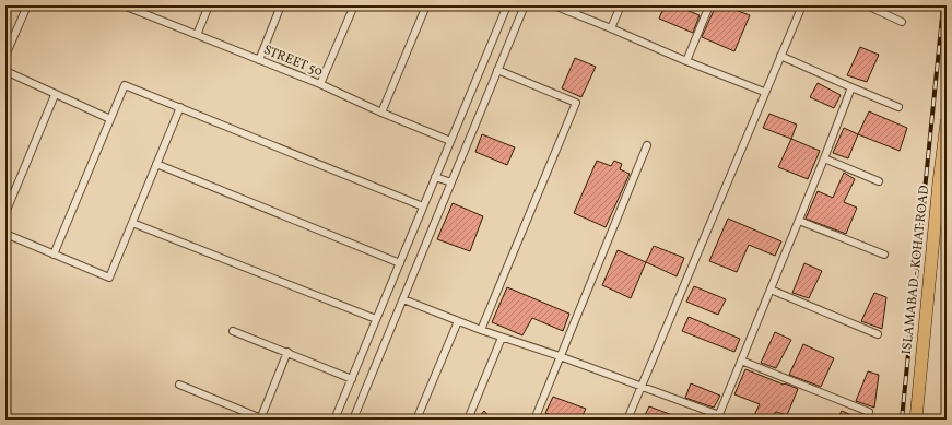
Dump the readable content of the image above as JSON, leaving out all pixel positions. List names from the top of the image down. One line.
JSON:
{"streets":{"highway":["ISLAMABAD - KOHAT ROAD"],"street":["STREET 50"]}}
